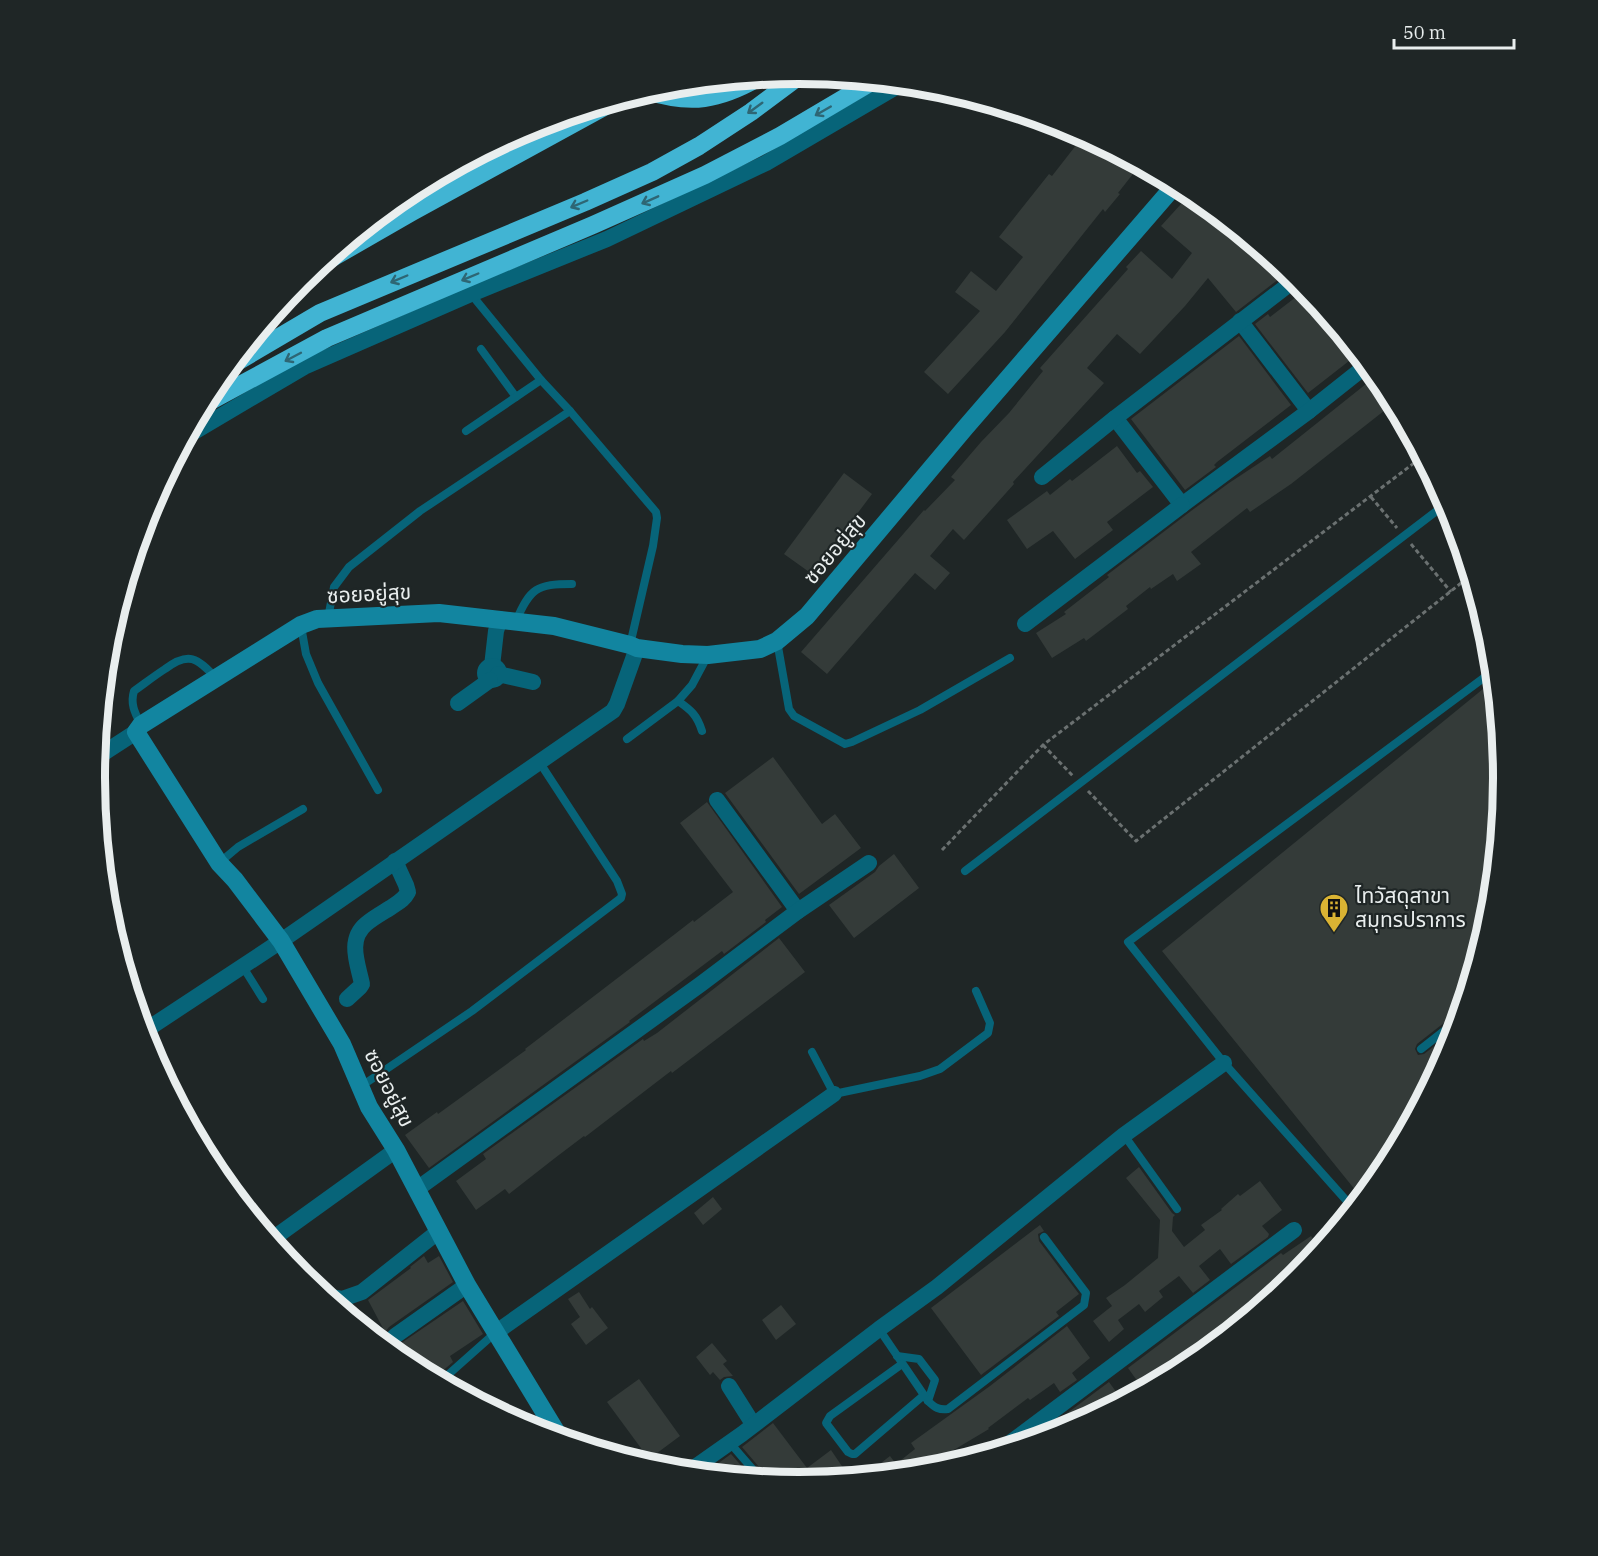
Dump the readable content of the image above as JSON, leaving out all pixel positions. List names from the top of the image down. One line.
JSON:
{"streets":{"street":["ซอยอยู่สุข"]},"places":{"building":["ไทวัสดุสาขา สมุทรปราการ"]},"scale_bar":"50 m"}
